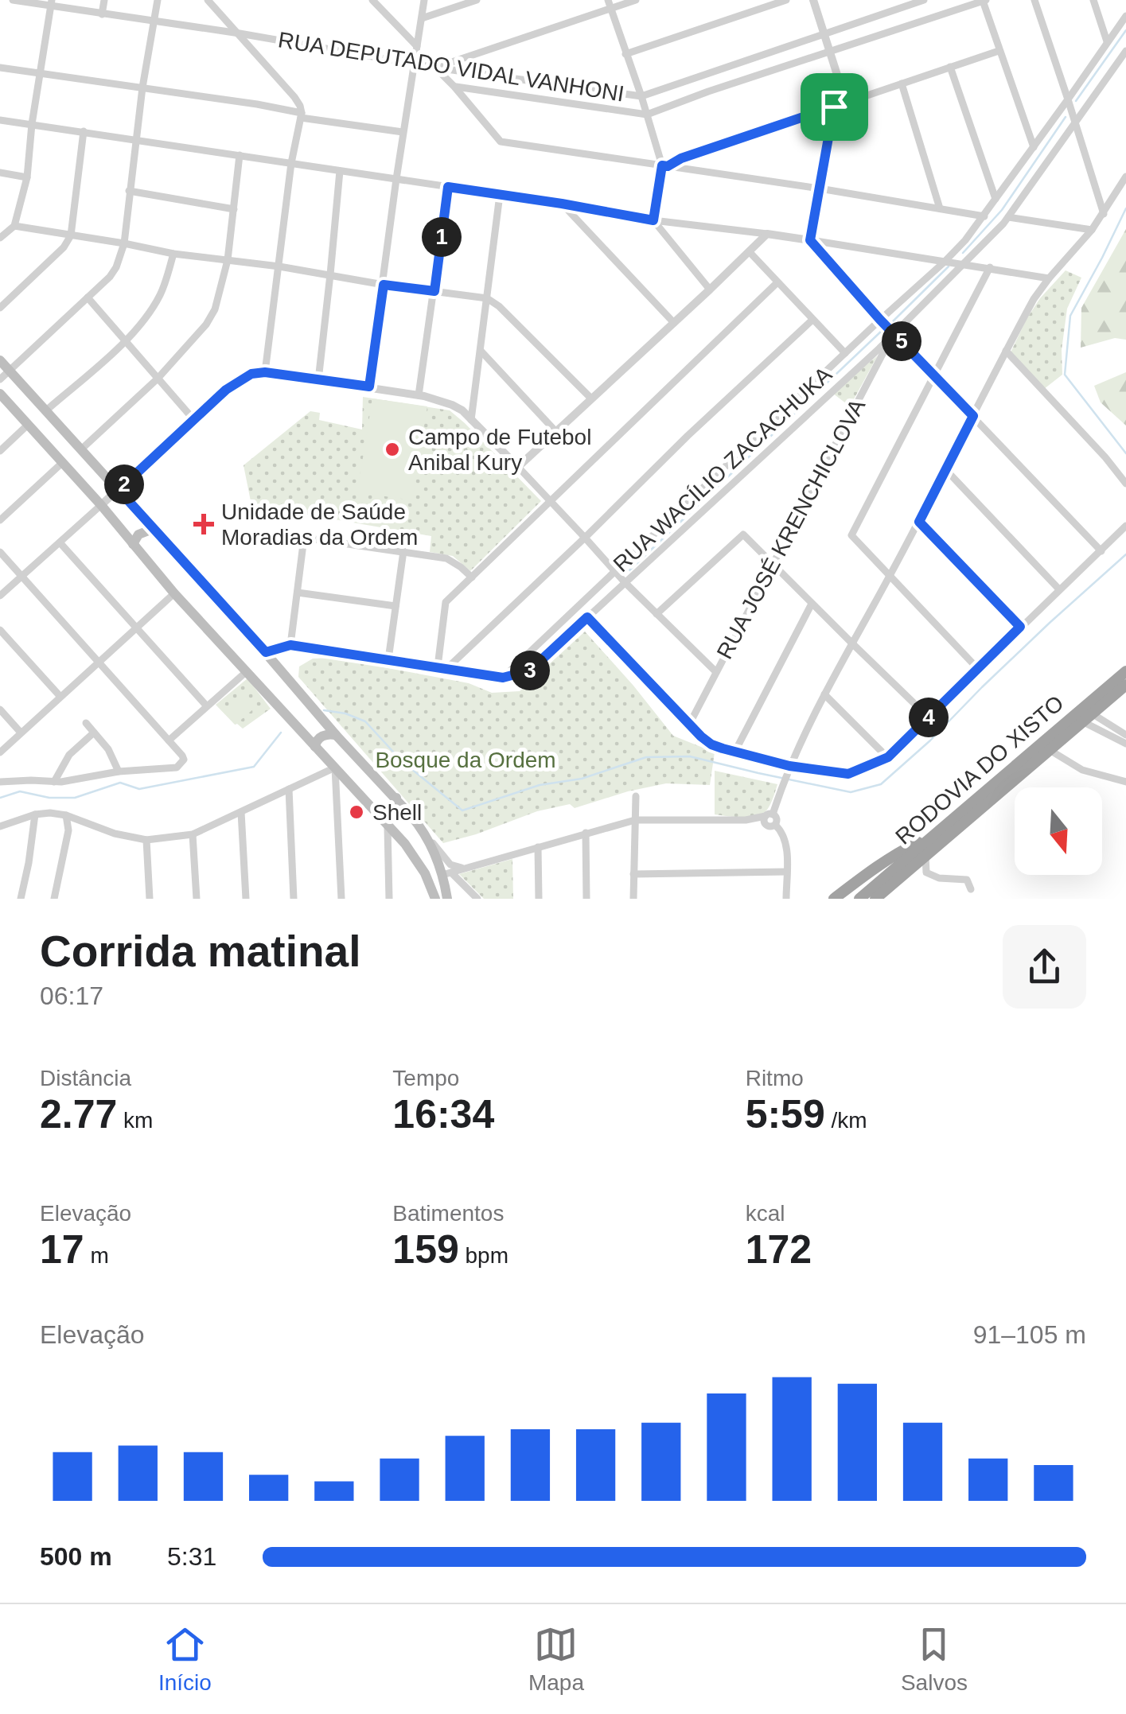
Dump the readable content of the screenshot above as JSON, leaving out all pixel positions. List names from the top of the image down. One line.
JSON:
{"streets":{"highway":["RODOVIA DO XISTO"],"street":["RUA DEPUTADO VIDAL VANHONI","RUA WACÍLIO ZACACHUKA","RUA JOSÉ KRENCHICLOVA"]},"crossings":[["RUA WACÍLIO ZACACHUKA","RUA JOSÉ KRENCHICLOVA"]],"parks":["Bosque da Ordem"],"places":{"other":["Campo de Futebol Anibal Kury","Shell"],"health":["Unidade de Saúde Moradias da Ordem"]},"north":"bottom","page":{"pins":["1","5","2","3","4"],"heading":["Corrida matinal","06:17"],"stats":[["Distância","2.77 km"],["Tempo","16:34"],["Ritmo","5:59 /km"],["Elevação","17 m"],["Batimentos","159 bpm"],["kcal","172"]],"chart":["Elevação","91–105 m"],"list":[{"name":"500 m","note":"5:31"}],"tabs":["Início","Mapa","Salvos"]}}
